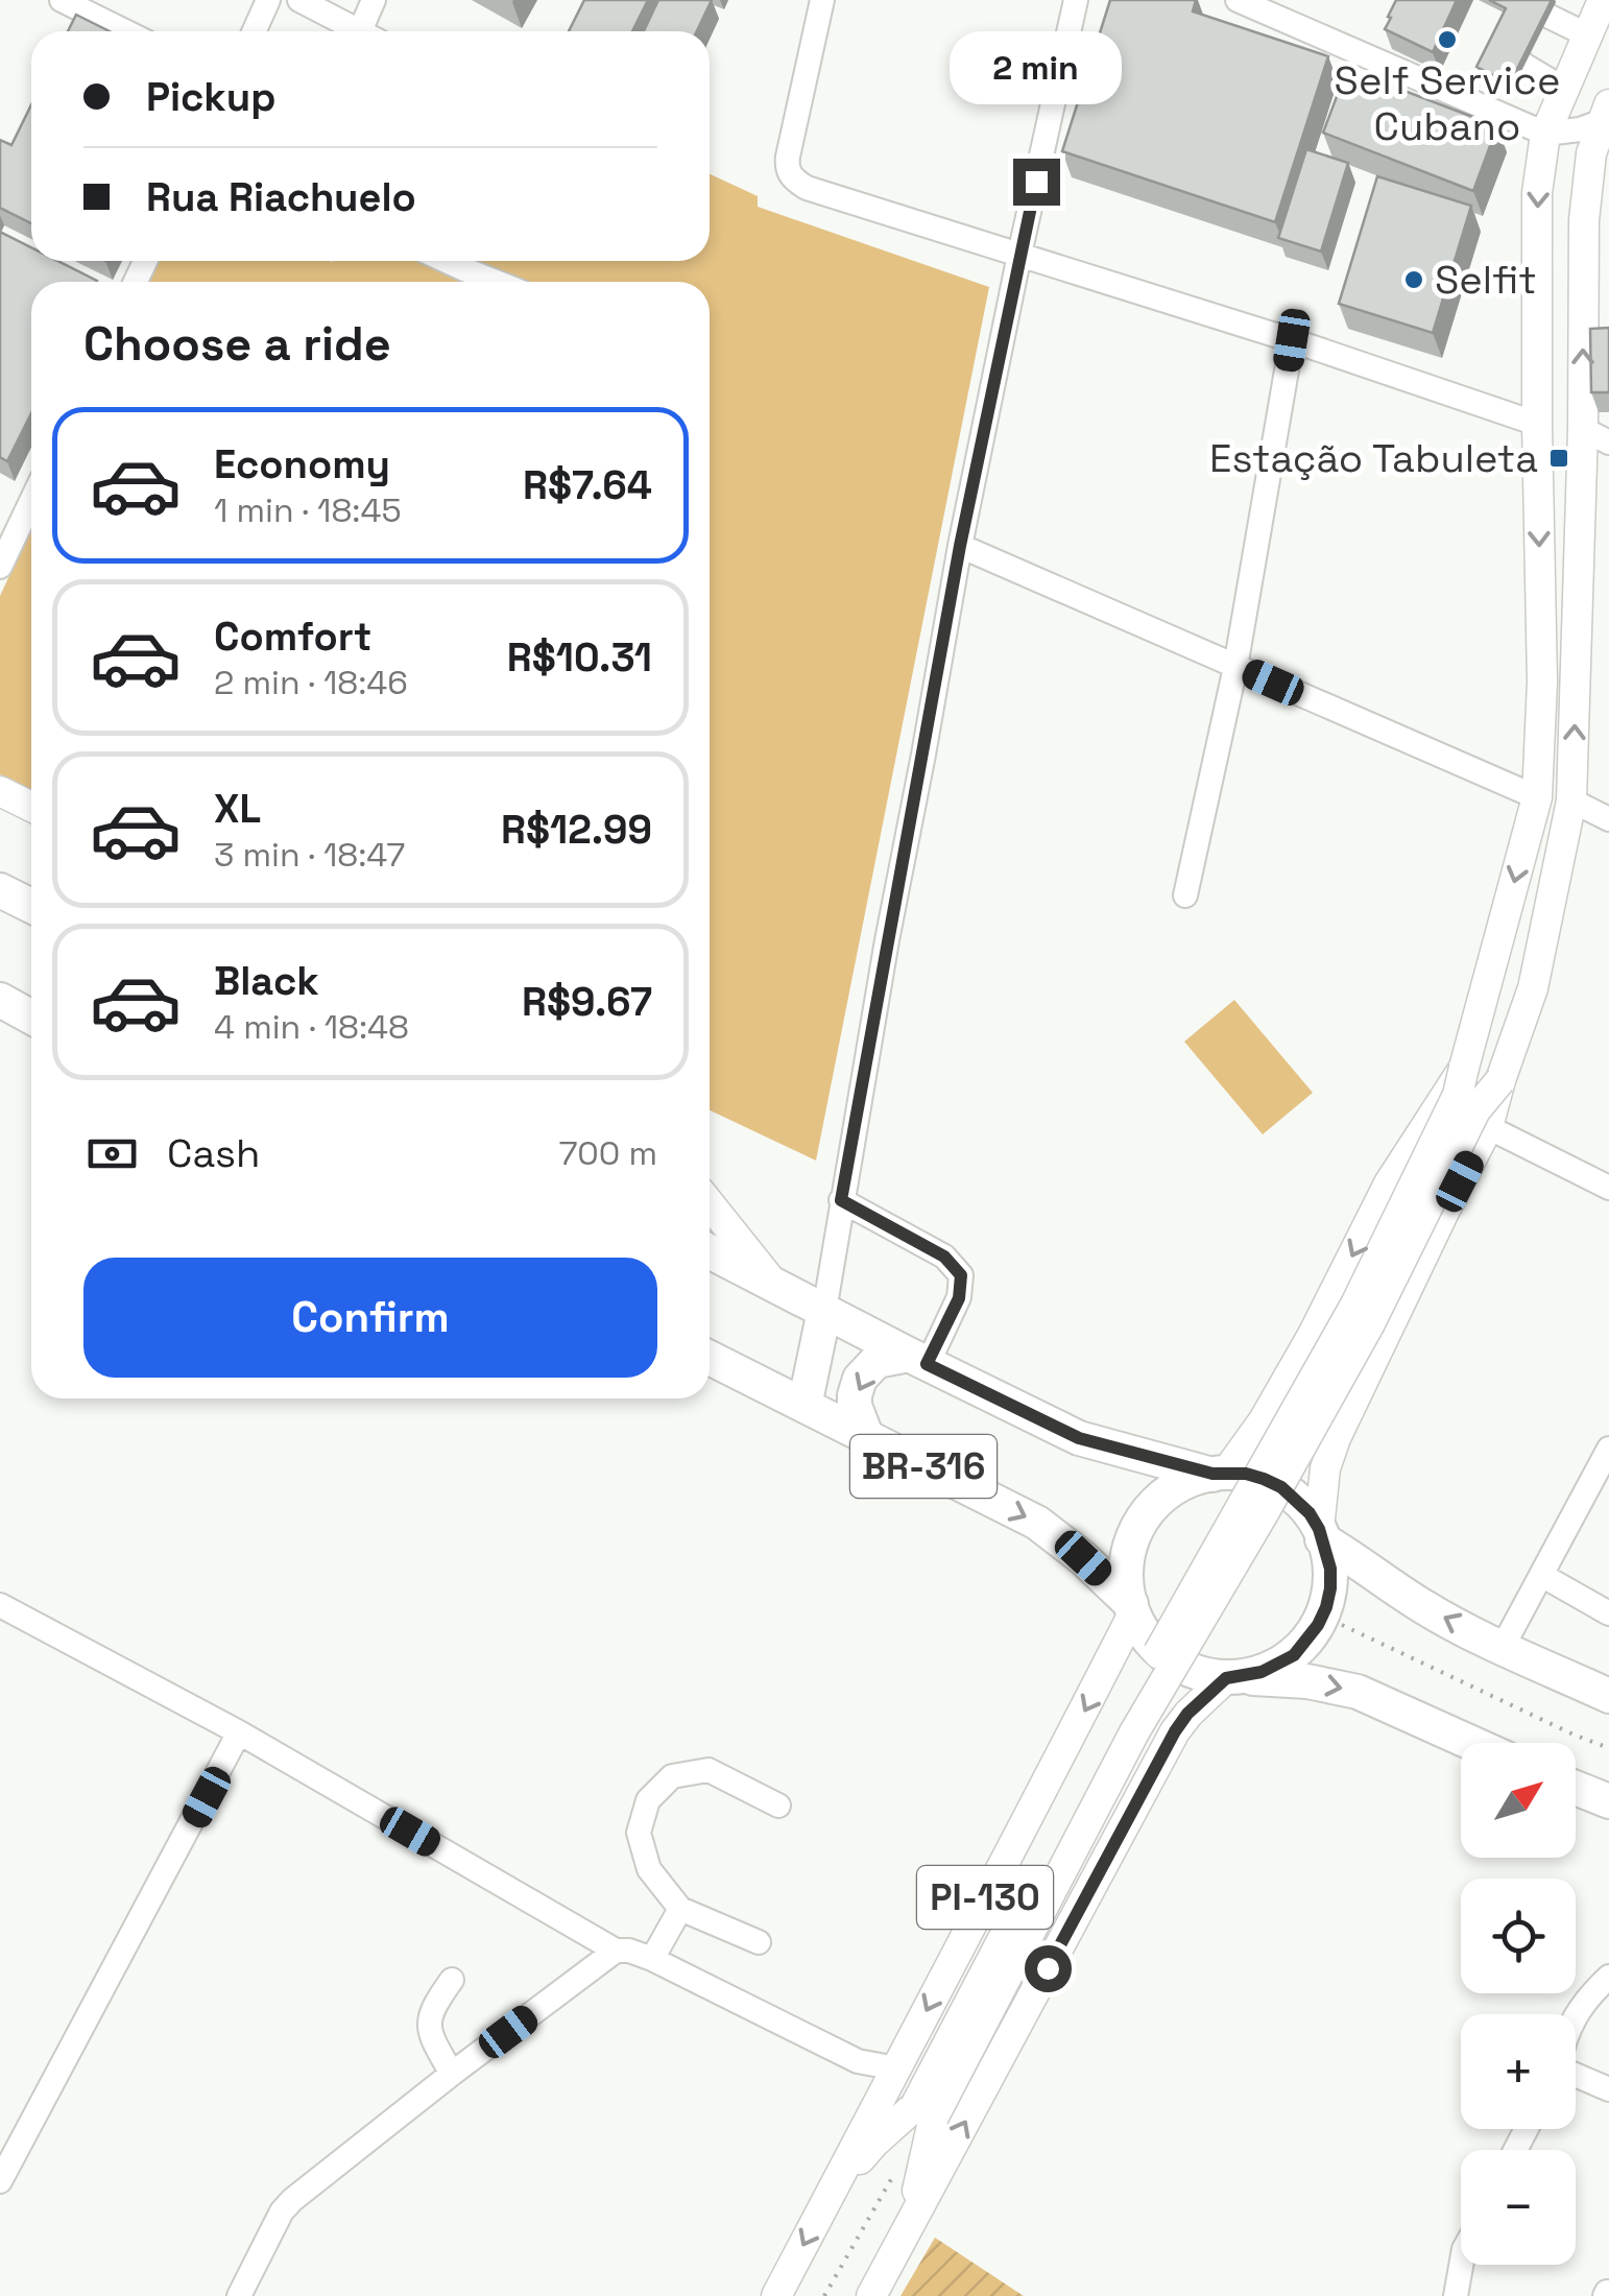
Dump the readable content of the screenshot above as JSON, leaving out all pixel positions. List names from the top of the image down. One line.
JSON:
{"streets":{"highway":["BR-316"],"main road":["PI-130"]},"crossings":[["BR-316","PI-130"]],"places":{"other":["Self Service Cubano","Selfit"],"transit":["Estação Tabuleta"]},"north":"top right","page":{"bubble":"2 min","banner":["Pickup","Rua Riachuelo"],"heading":"Choose a ride","list":[{"name":"Economy","note":"1 min · 18:45","value":"R$7.64"},{"name":"Comfort","note":"2 min · 18:46","value":"R$10.31"},{"name":"XL","note":"3 min · 18:47","value":"R$12.99"},{"name":"Black","note":"4 min · 18:48","value":"R$9.67"}],"pay":["Cash","700 m"],"buttons":"Confirm","map_buttons":["+","−"]}}
